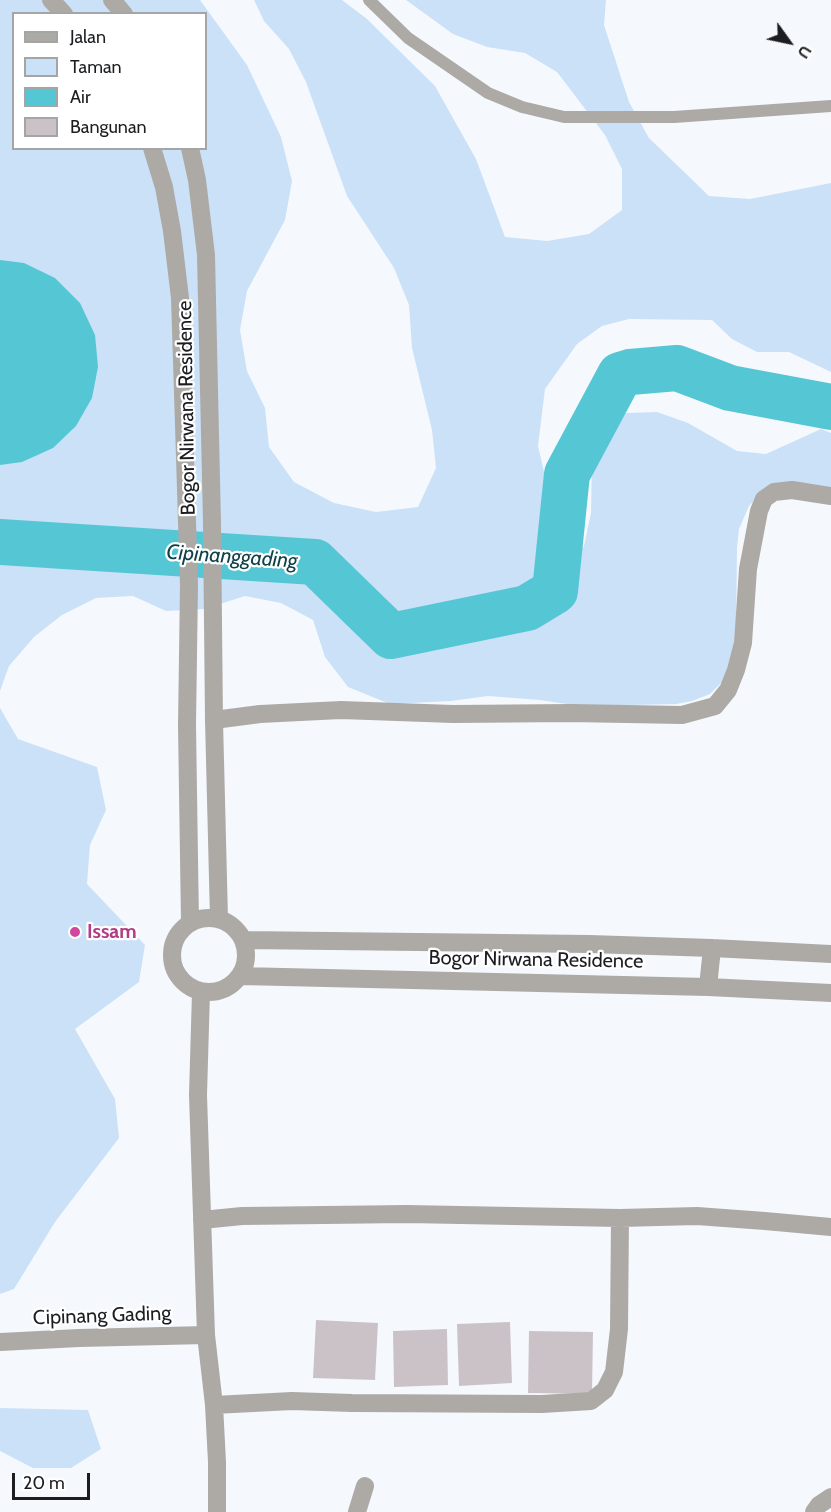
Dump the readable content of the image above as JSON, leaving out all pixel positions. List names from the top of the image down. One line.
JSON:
{"streets":{"street":["Bogor Nirwana Residence","Cipinang Gading"]},"water":["Cipinanggading"],"places":["Issam"],"legend":["Jalan","Taman","Air","Bangunan"],"scale_bar":"20 m","north":"bottom right"}
